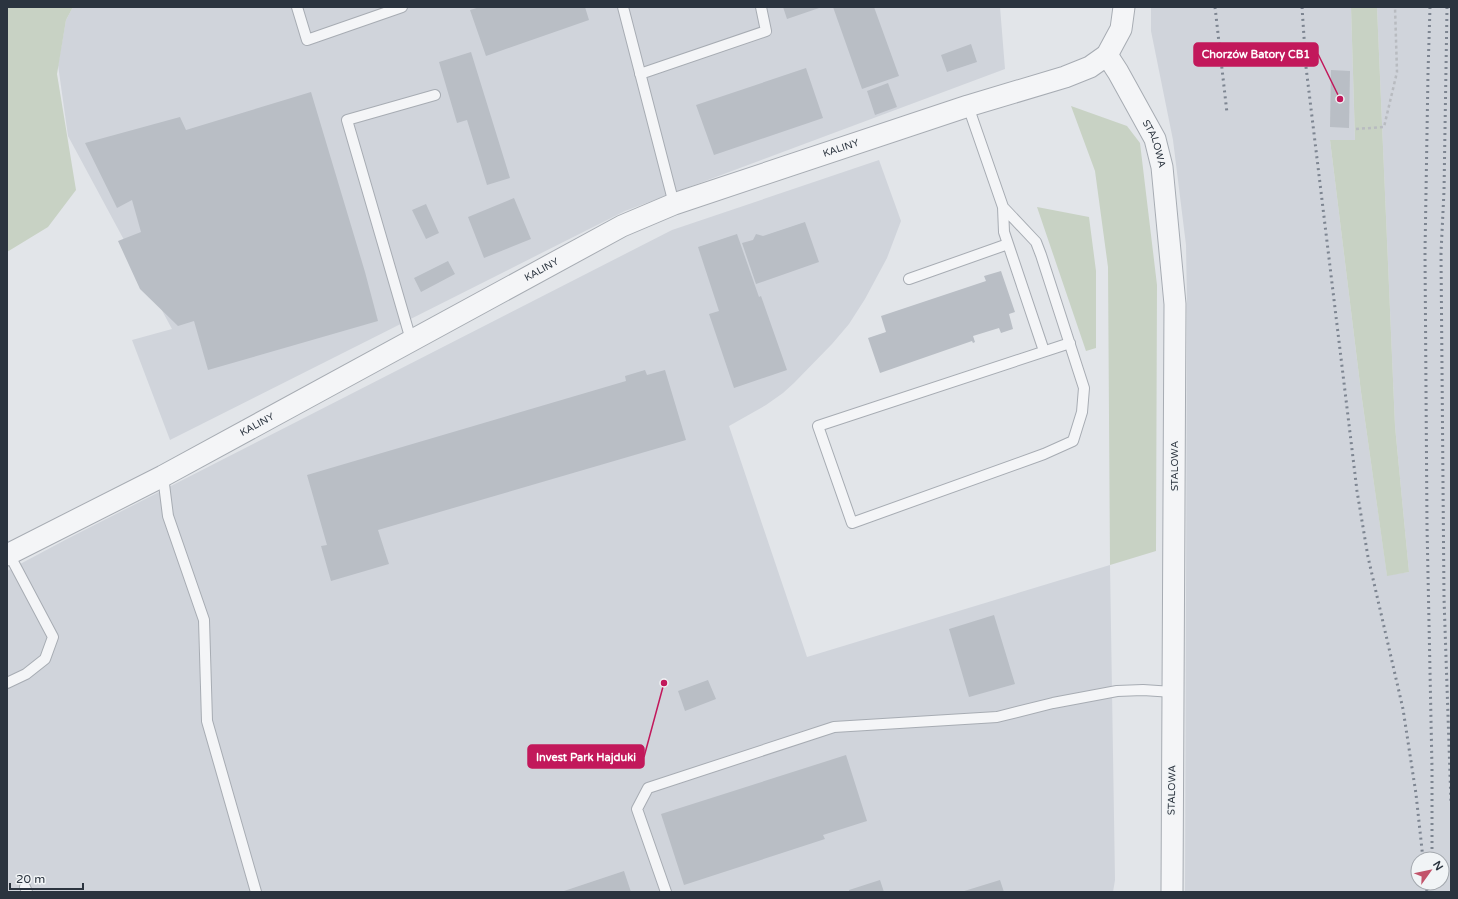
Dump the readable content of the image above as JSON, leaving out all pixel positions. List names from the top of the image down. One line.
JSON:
{"streets":{"street":["STALOWA","KALINY"]},"crossings":[["STALOWA","KALINY"]],"places":["Chorzów Batory CB1","Invest Park Hajduki"],"scale_bar":"20 m","north":"top right"}
